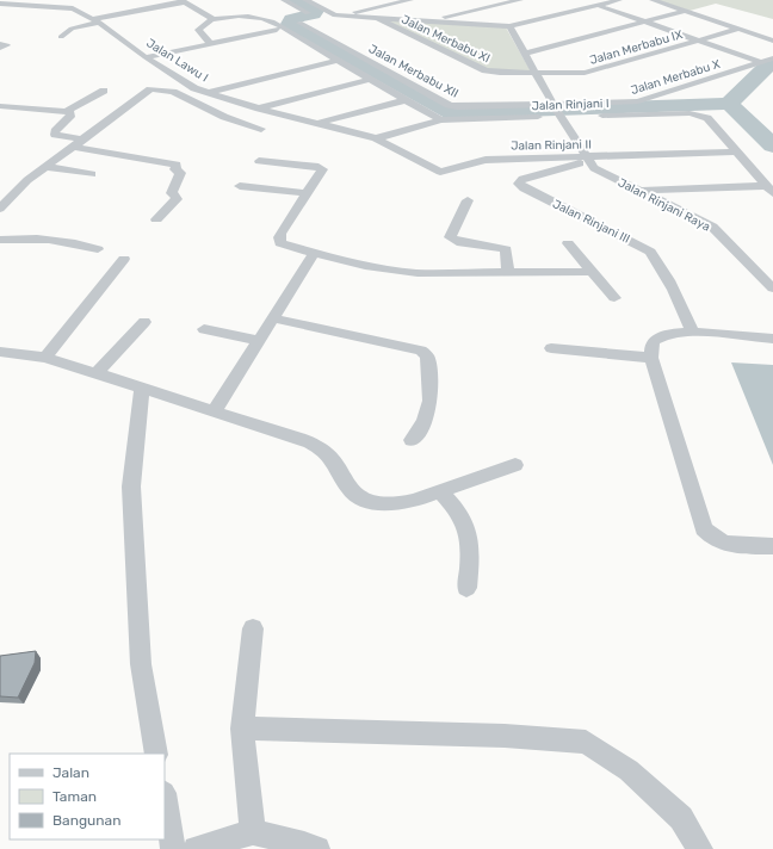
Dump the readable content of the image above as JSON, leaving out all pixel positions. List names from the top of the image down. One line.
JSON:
{"streets":{"street":["Jalan Merbabu XI","Jalan Merbabu IX","Jalan Lawu I","Jalan Merbabu XII","Jalan Merbabu X","Jalan Rinjani I","Jalan Rinjani II","Jalan Rinjani Raya","Jalan Rinjani III"]},"crossings":[["Jalan Merbabu XI","Jalan Merbabu IX"],["Jalan Merbabu XI","Jalan Rinjani Raya"],["Jalan Merbabu IX","Jalan Rinjani Raya"],["Jalan Lawu I","Jalan Rinjani I"],["Jalan Lawu I","Jalan Rinjani II"],["Jalan Merbabu XII","Jalan Merbabu X"],["Jalan Merbabu XII","Jalan Rinjani I"],["Jalan Merbabu XII","Jalan Rinjani Raya"],["Jalan Merbabu X","Jalan Rinjani I"],["Jalan Merbabu X","Jalan Rinjani Raya"],["Jalan Rinjani I","Jalan Rinjani II"],["Jalan Rinjani I","Jalan Rinjani Raya"],["Jalan Rinjani II","Jalan Rinjani Raya"],["Jalan Rinjani II","Jalan Rinjani III"],["Jalan Rinjani Raya","Jalan Rinjani III"]],"legend":["Jalan","Taman","Bangunan"]}
